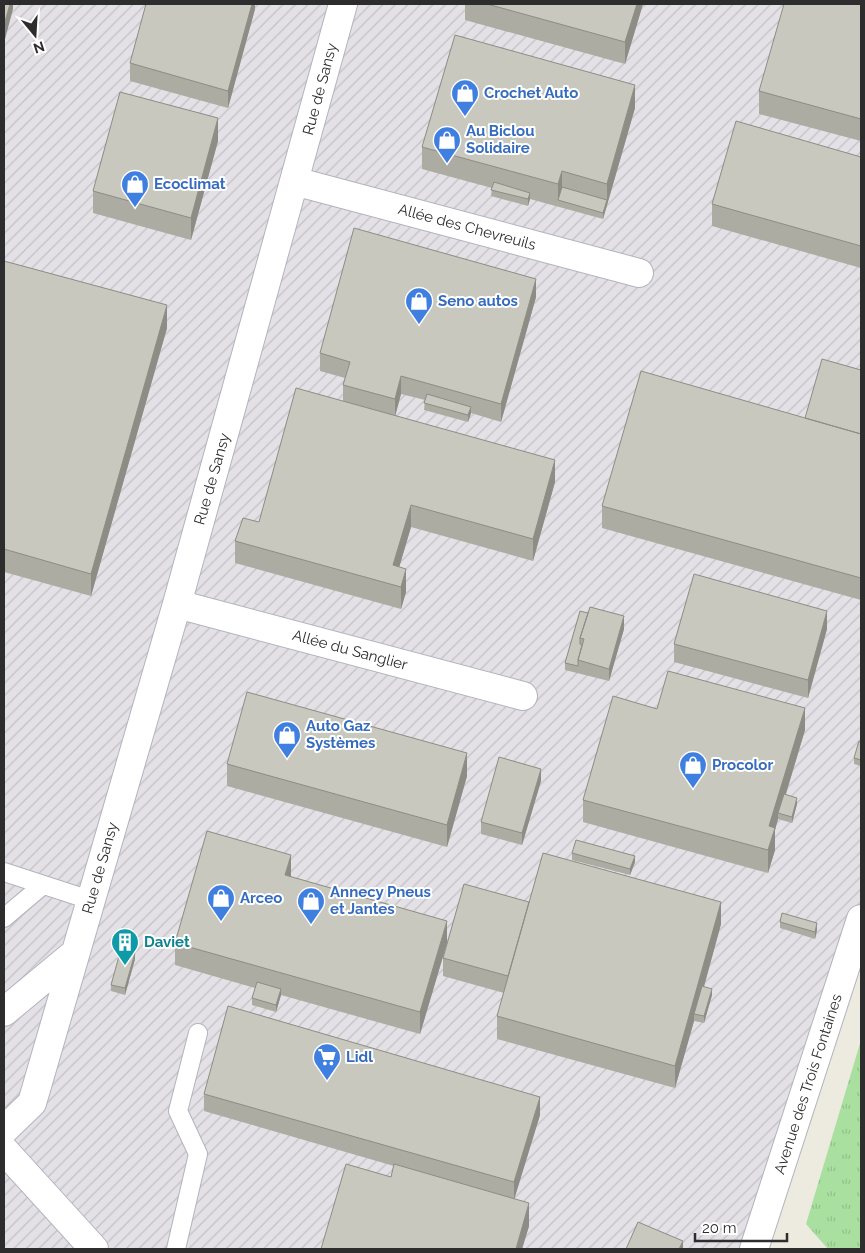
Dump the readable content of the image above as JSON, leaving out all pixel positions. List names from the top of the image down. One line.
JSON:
{"streets":{"street":["Rue de Sansy","Allée des Chevreuils","Allée du Sanglier","Avenue des Trois Fontaines"]},"crossings":[["Rue de Sansy","Allée des Chevreuils"],["Rue de Sansy","Allée du Sanglier"]],"places":{"shop":["Crochet Auto","Au Biclou Solidaire","Ecoclimat","Seno autos","Auto Gaz Systèmes","Procolor","Arceo","Annecy Pneus et Jantes"],"building":["Daviet"],"supermarket":["Lidl"]},"scale_bar":"20 m","north":"bottom"}
